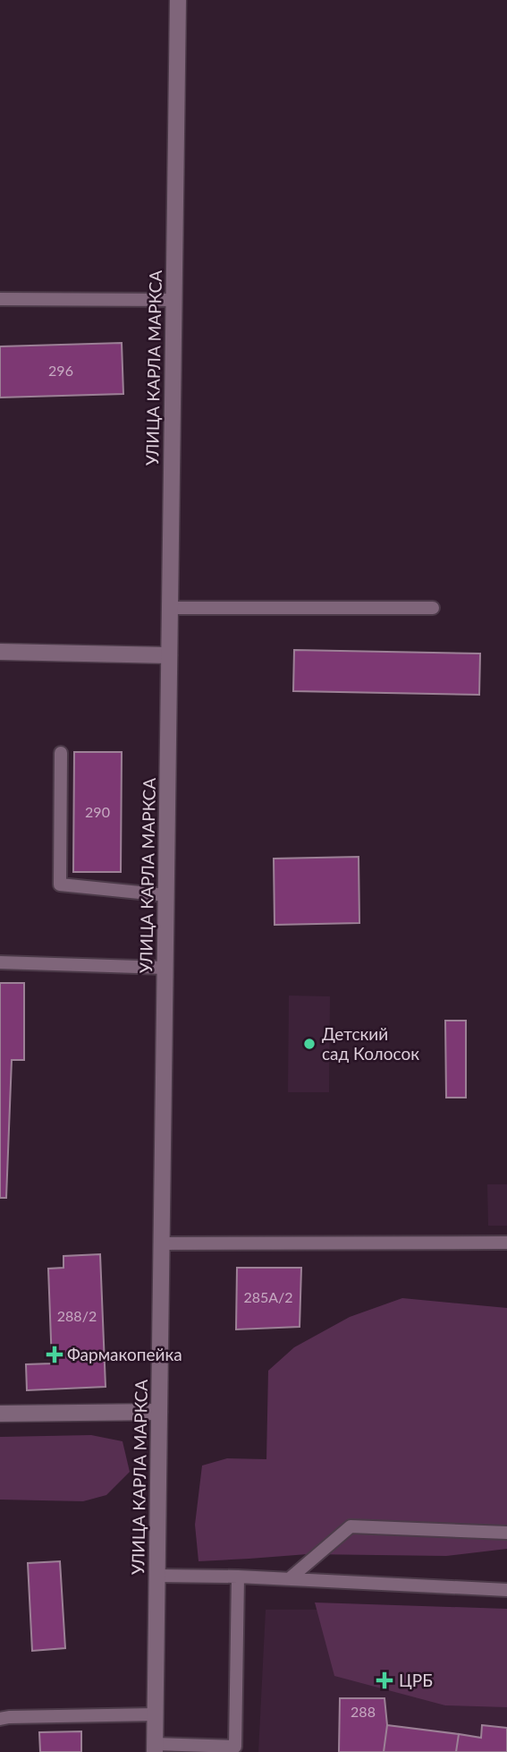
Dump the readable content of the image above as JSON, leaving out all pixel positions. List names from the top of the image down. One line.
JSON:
{"streets":{"street":["УЛИЦА КАРЛА МАРКСА"]},"places":{"other":["Детский сад Колосок"],"health":["Фармакопейка","ЦРБ"]},"house_numbers":["296","290","285А/2","288/2","288"]}
